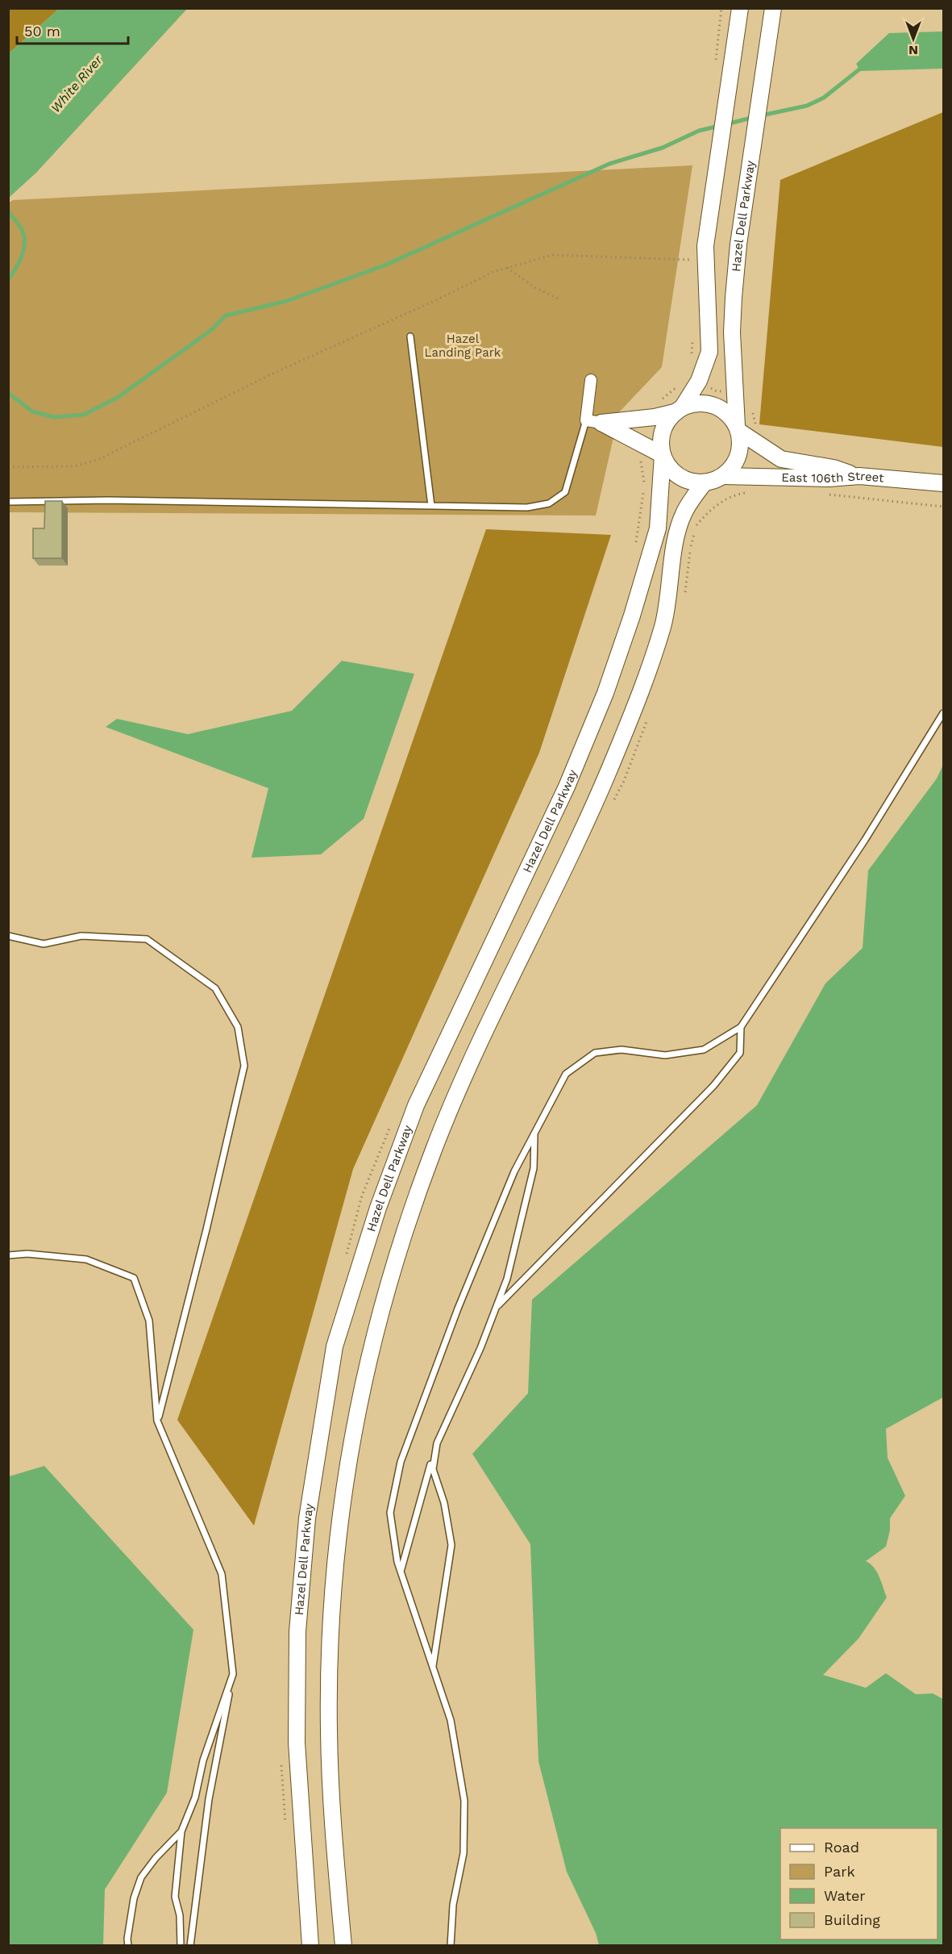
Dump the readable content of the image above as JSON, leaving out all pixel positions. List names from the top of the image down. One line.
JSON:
{"streets":{"main road":["Hazel Dell Parkway","East 106th Street"]},"crossings":[["Hazel Dell Parkway","East 106th Street"]],"water":["White River"],"parks":["Hazel Landing Park"],"legend":["Road","Park","Water","Building"],"scale_bar":"50 m","north":"bottom"}
